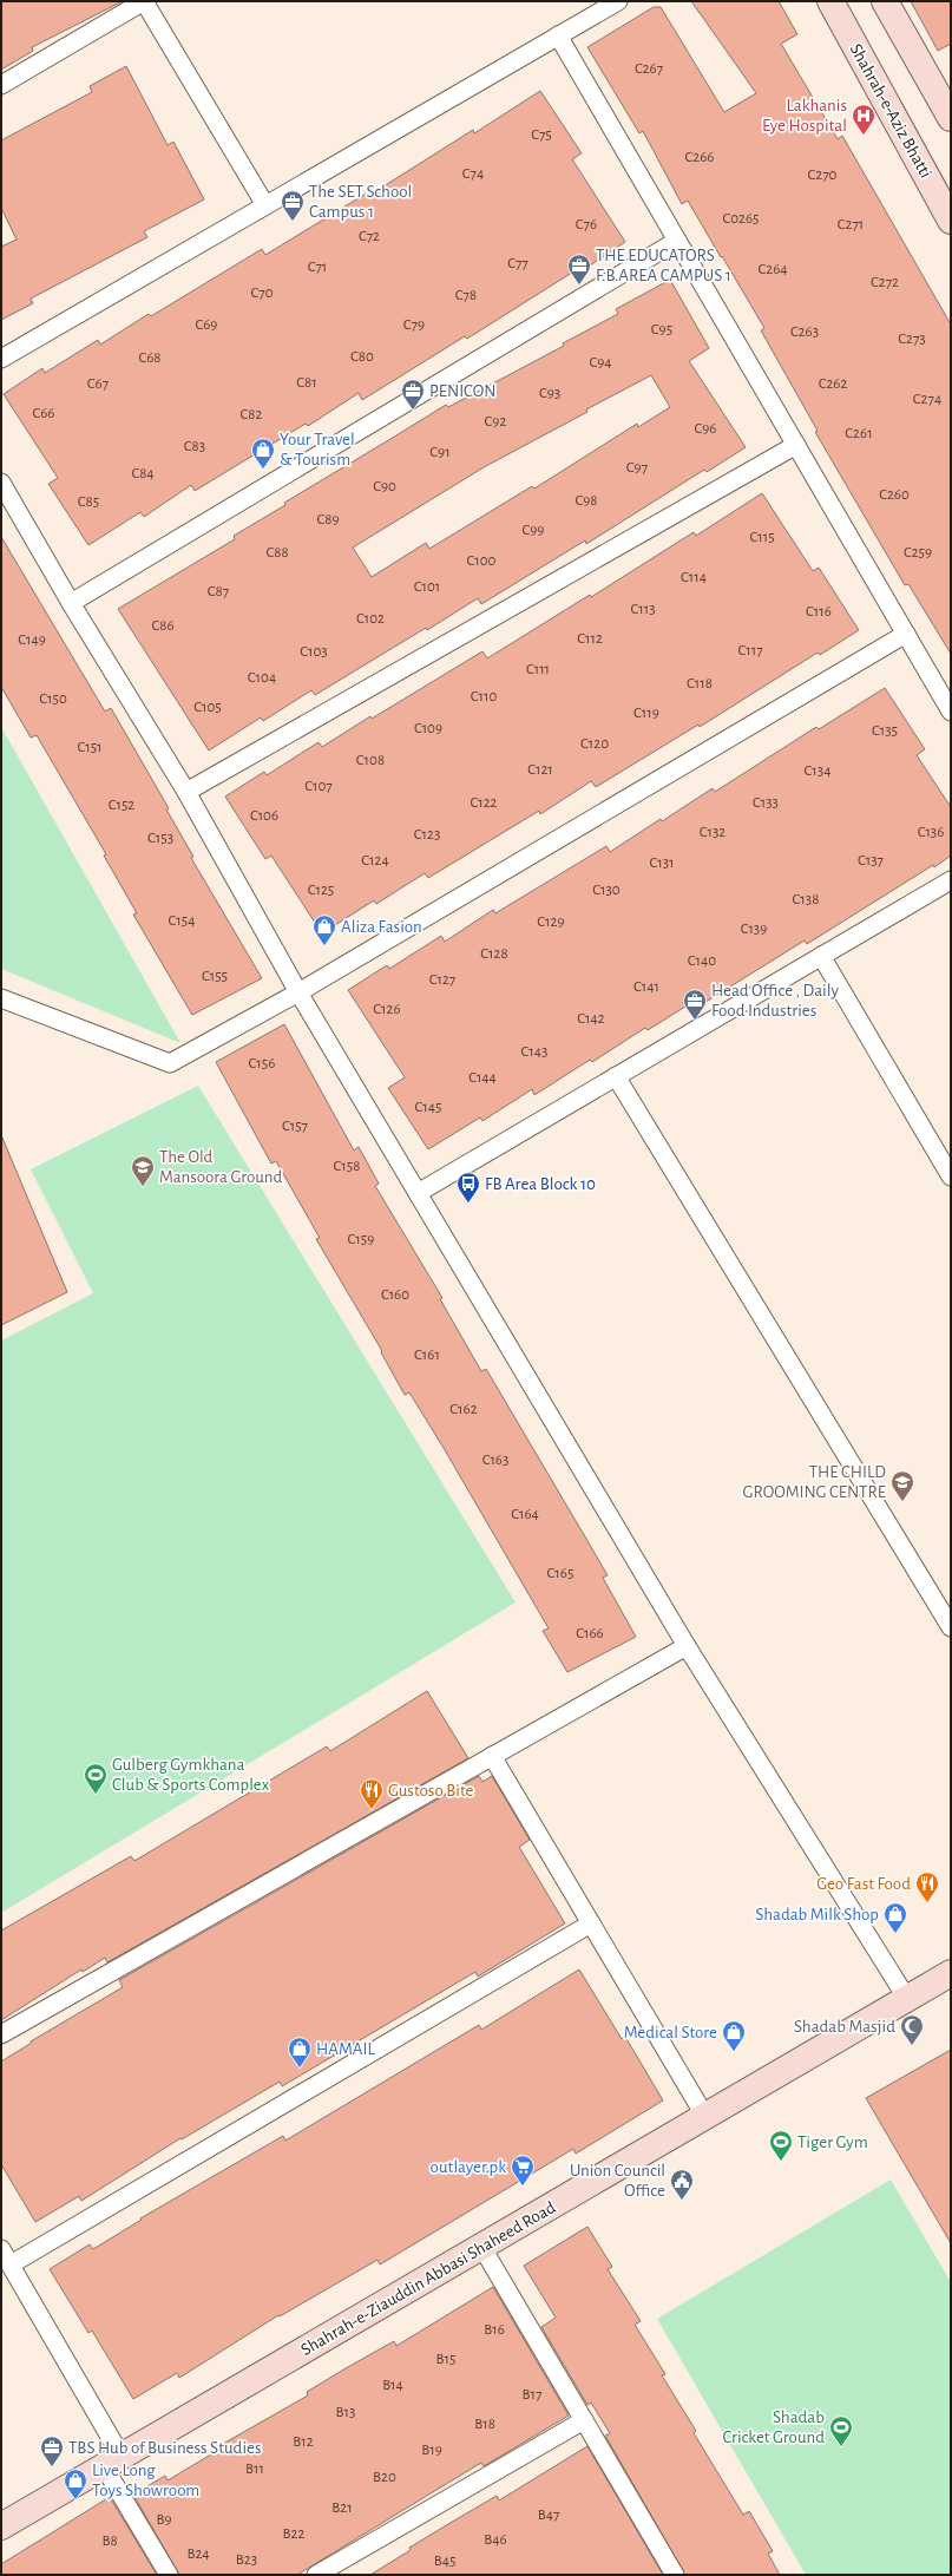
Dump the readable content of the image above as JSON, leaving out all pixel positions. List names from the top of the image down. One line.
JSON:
{"streets":{"street":["Shahrah-e-Aziz Bhatti","Shahrah-e-Ziauddin Abbasi Shaheed Road"]},"places":{"hospital":["Lakhanis Eye Hospital"],"office":["The SET School Campus 1","THE EDUCATORS F.B.AREA CAMPUS 1","PENICON","Head Office , Daily Food Industries","TBS Hub of Business Studies"],"shop":["Your Travel & Tourism","Aliza Fasion","Shadab Milk Shop","Medical Store","HAMAIL","Live Long Toys Showroom"],"school or university":["The Old Mansoora Ground","THE CHILD GROOMING CENTRE"],"bus stop":["FB Area Block 10"],"sports":["Gulberg Gymkhana Club & Sports Complex","Tiger Gym","Shadab Cricket Ground"],"restaurant":["Gustoso Bite","Geo Fast Food"],"mosque":["Shadab Masjid"],"supermarket":["outlayer.pk"],"public building":["Union Council Office"]},"house_numbers":["C267","C75","C266","C74","C270","C0265","C76","C271","C72","C77","C71","C264","C272","C70","C78","C69","C79","C95","C263","C273","C80","C68","C94","C81","C67","C262","C93","C274","C66","C82","C92","C96","C261","C83","C91","C97","C84","C90","C260","C98","C85","C89","C99","C115","C88","C259","C100","C114","C101","C87","C113","C116","C102","C86","C112","C149","C117","C103","C111","C104","C118","C110","C150","C105","C119","C109","C135","C120","C151","C108","C121","C134","C107","C122","C133","C152","C106","C132","C136","C123","C153","C124","C137","C131","C125","C130","C138","C154","C129","C139","C128","C140","C155","C127","C141","C126","C142","C143","C156","C144","C145","C157","C158","C159","C160","C161","C162","C163","C164","C165","C166","B16","B15","B14","B17","B13","B18","B12","B19","B11","B20","B21","B47","B9","B22","B46","B8","B24","B23","B45"]}
